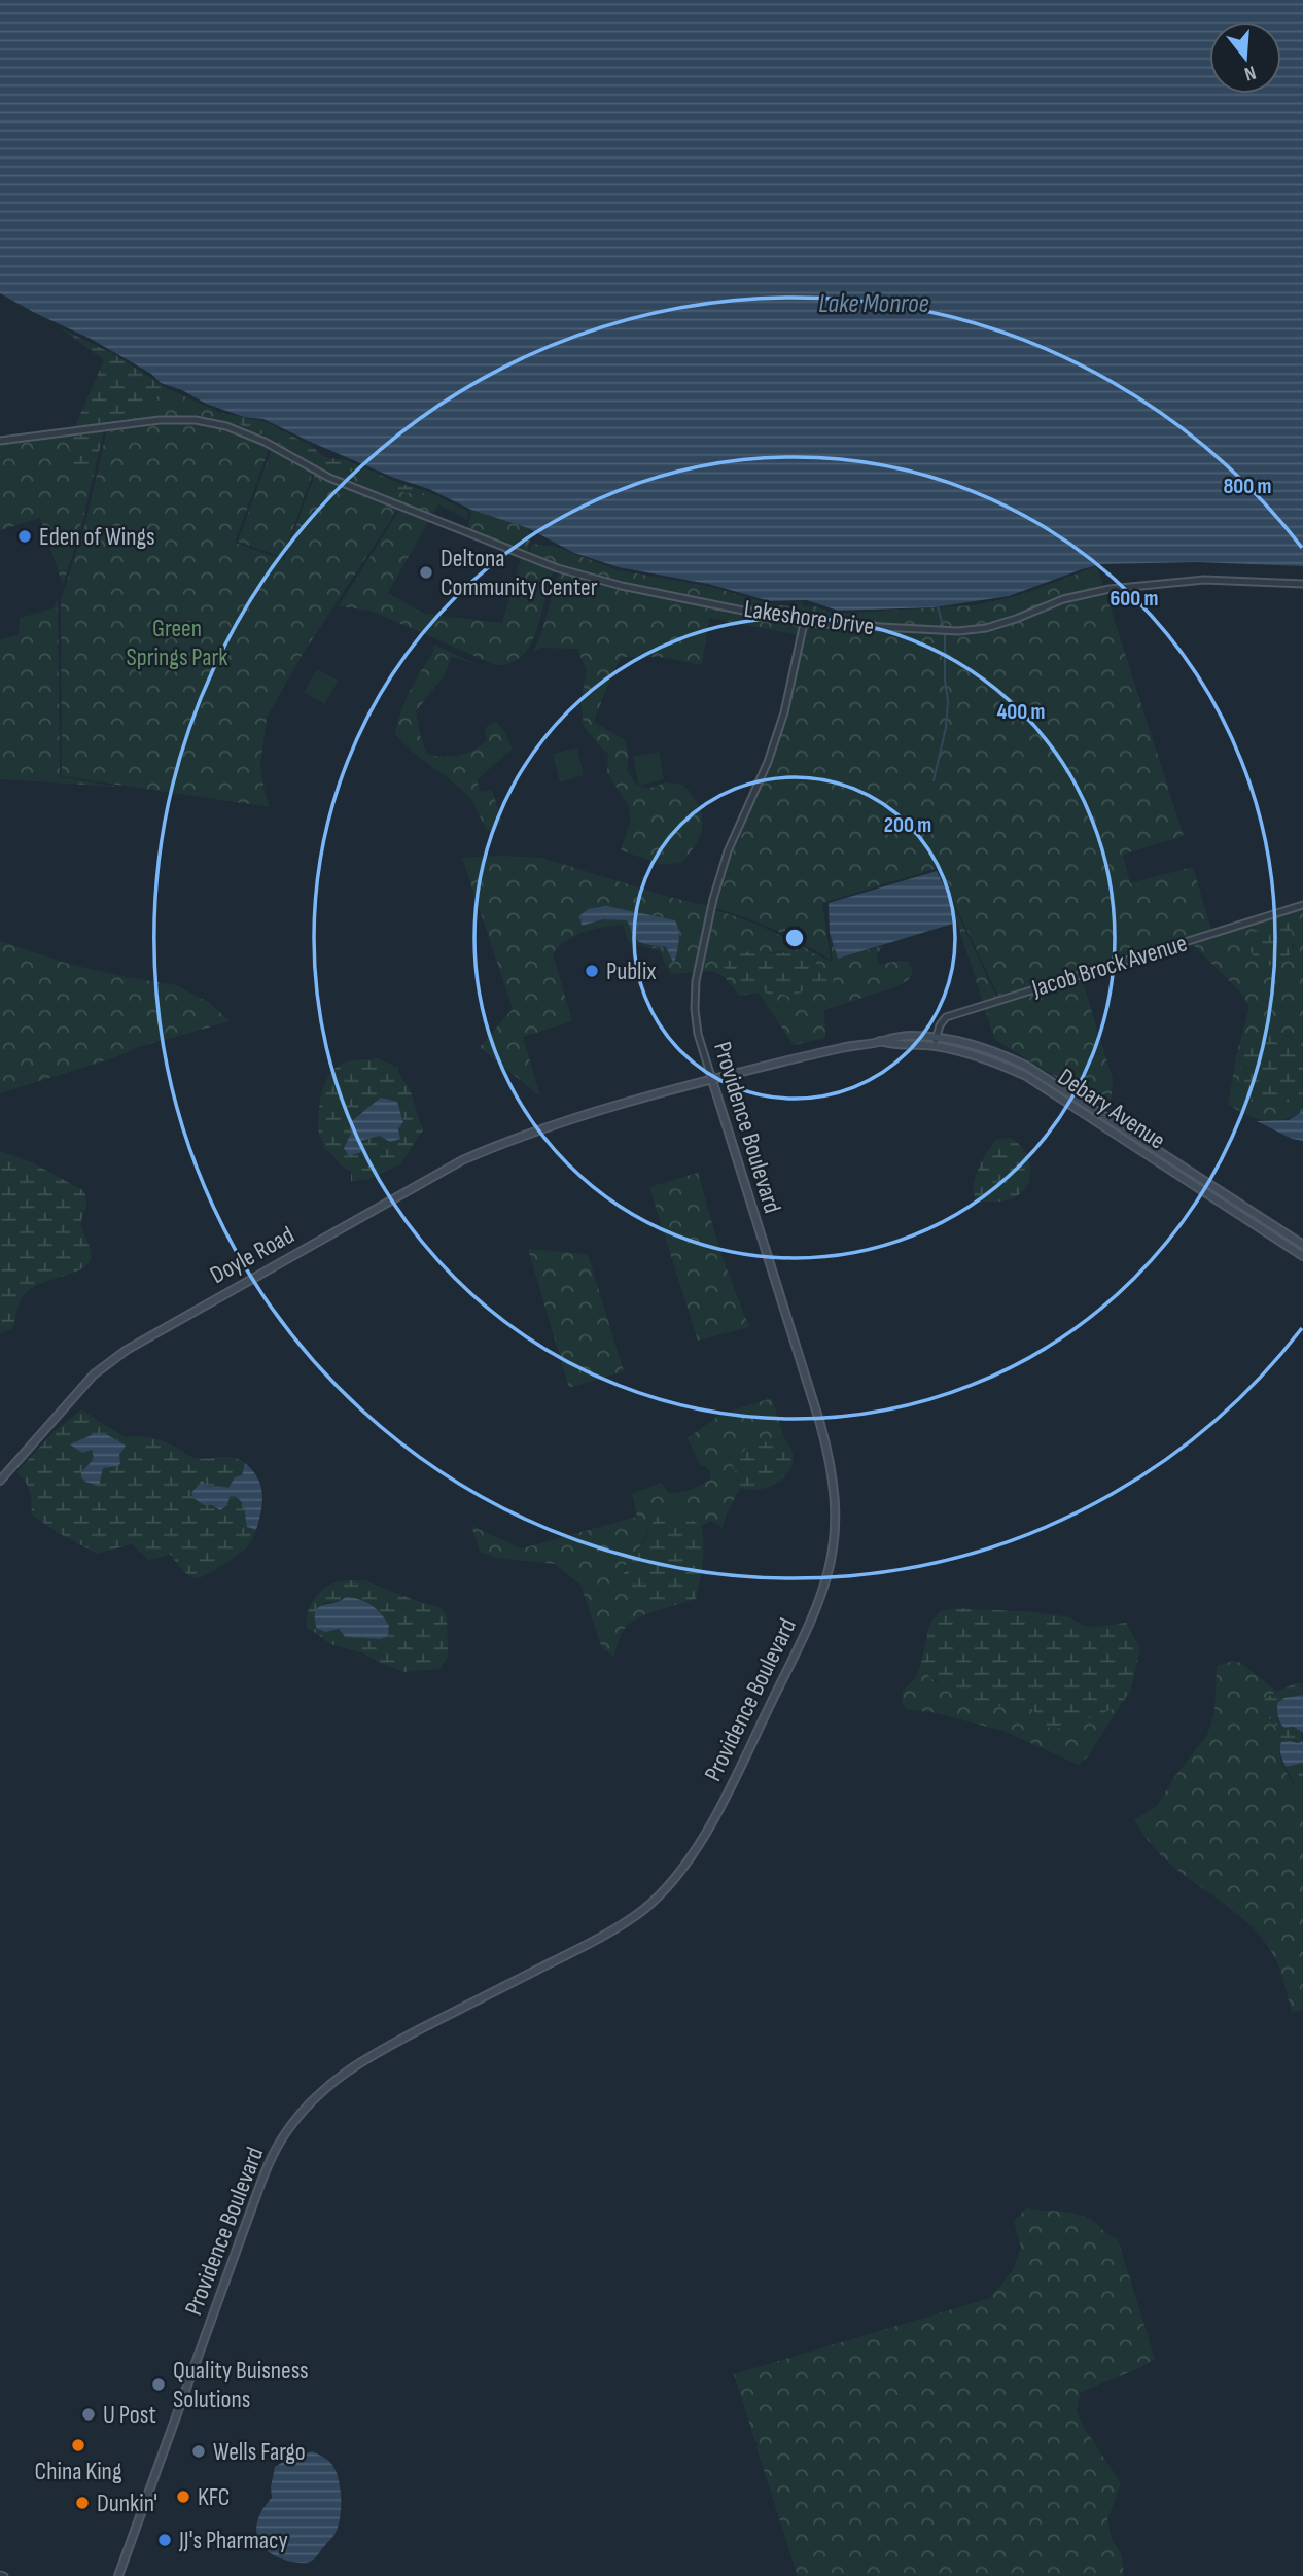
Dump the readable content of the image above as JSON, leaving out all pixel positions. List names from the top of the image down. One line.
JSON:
{"streets":{"main road":["Debary Avenue","Providence Boulevard","Doyle Road"],"street":["Lakeshore Drive","Jacob Brock Avenue"]},"crossings":[["Lakeshore Drive","Providence Boulevard"],["Jacob Brock Avenue","Debary Avenue"],["Debary Avenue","Providence Boulevard"],["Debary Avenue","Doyle Road"]],"water":["Lake Monroe"],"parks":["Green Springs Park"],"places":["Eden of Wings","Deltona Community Center","Publix","Quality Buisness Solutions","U Post","China King","Wells Fargo","KFC","Dunkin'","JJ's Pharmacy"],"north":"bottom","rings":["800 m","600 m","400 m","200 m"]}
